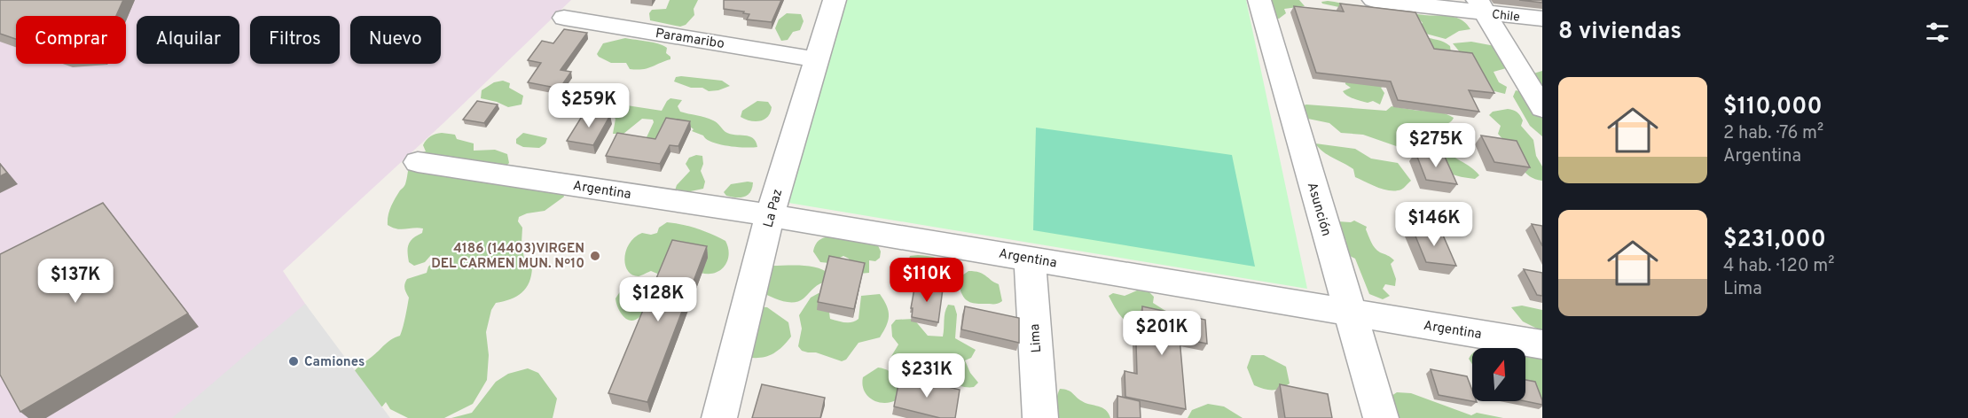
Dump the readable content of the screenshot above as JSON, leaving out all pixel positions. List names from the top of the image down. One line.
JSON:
{"streets":{"street":["Chile","Paramaribo","Argentina","La Paz","Asunción","Lima"]},"crossings":[["Paramaribo","La Paz"],["Argentina","La Paz"],["Argentina","Asunción"],["Argentina","Lima"]],"places":["4186 (14403)VIRGEN DEL CARMEN MUN. Nº10","Camiones"],"north":"top","page":{"heading":"8 viviendas","chip":["Comprar","Alquilar","Filtros","Nuevo"],"list":[{"name":"$110,000","note":"2 hab. · 76 m² · Argentina"},{"name":"$231,000","note":"4 hab. · 120 m² · Lima"}],"price":["$259K","$275K","$146K","$110K","$137K","$128K","$201K","$231K"]}}
